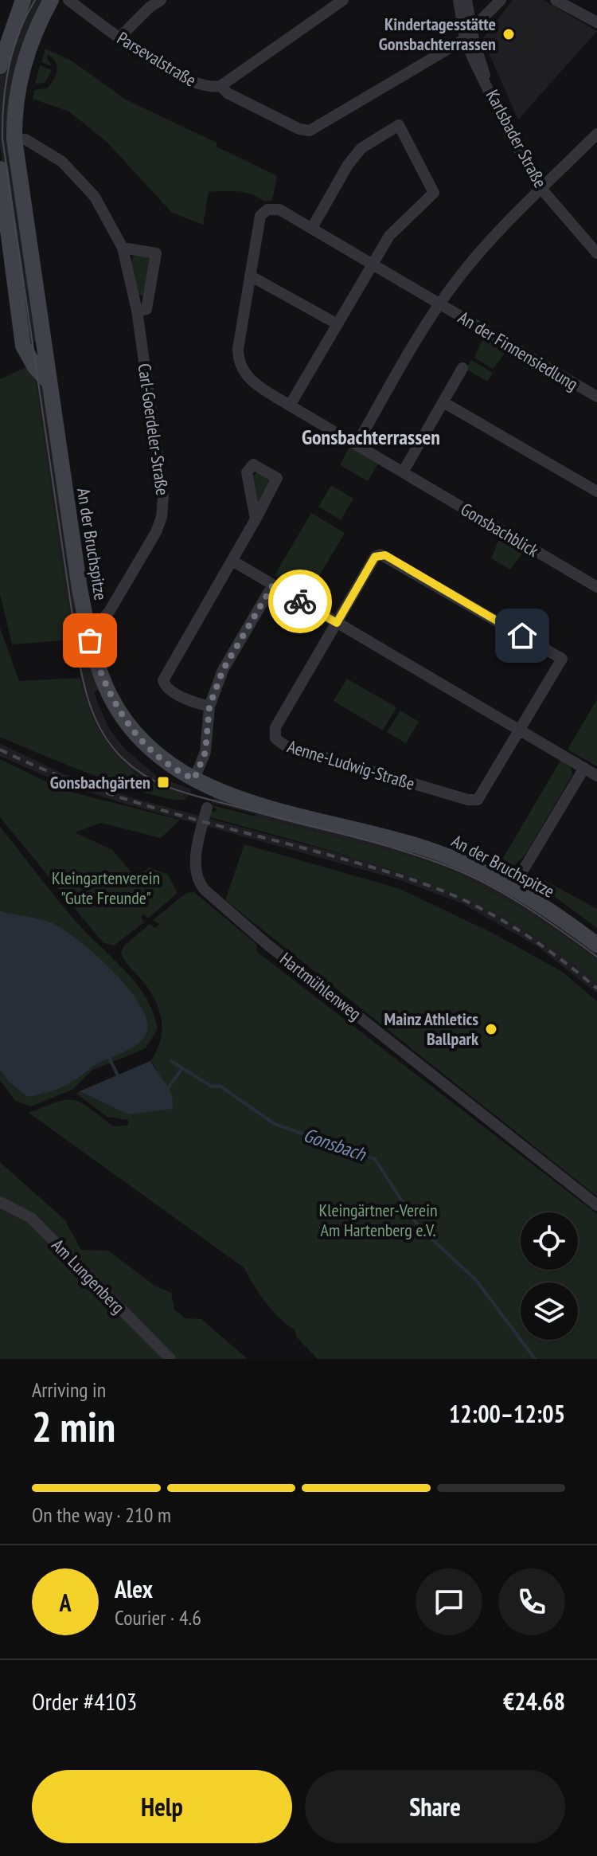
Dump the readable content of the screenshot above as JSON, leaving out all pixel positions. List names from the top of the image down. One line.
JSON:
{"streets":{"main road":["An der Bruchspitze"],"street":["Parsevalstraße","Karlsbader Straße","An der Finnensiedlung","Carl-Goerdeler-Straße","Gonsbachblick","Aenne-Ludwig-Straße","Hartmühlenweg","Am Lungenberg"]},"crossings":[["An der Finnensiedlung","Gonsbachblick"],["Carl-Goerdeler-Straße","An der Bruchspitze"]],"districts":["Gonsbachterrassen"],"water":["Gonsbach"],"parks":["Kleingartenverein \"Gute Freunde\"","Kleingärtner-Verein Am Hartenberg e.V."],"places":{"other":["Kindertagesstätte Gonsbachterrassen","Mainz Athletics Ballpark"],"transit":["Gonsbachgärten"]},"page":{"heading":["2 min","Arriving in","12:00–12:05"],"panel":["Alex","Courier · 4.6","Order #4103","€24.68"],"bar":"On the way · 210 m","round":"A","buttons":["Help","Share"]}}
